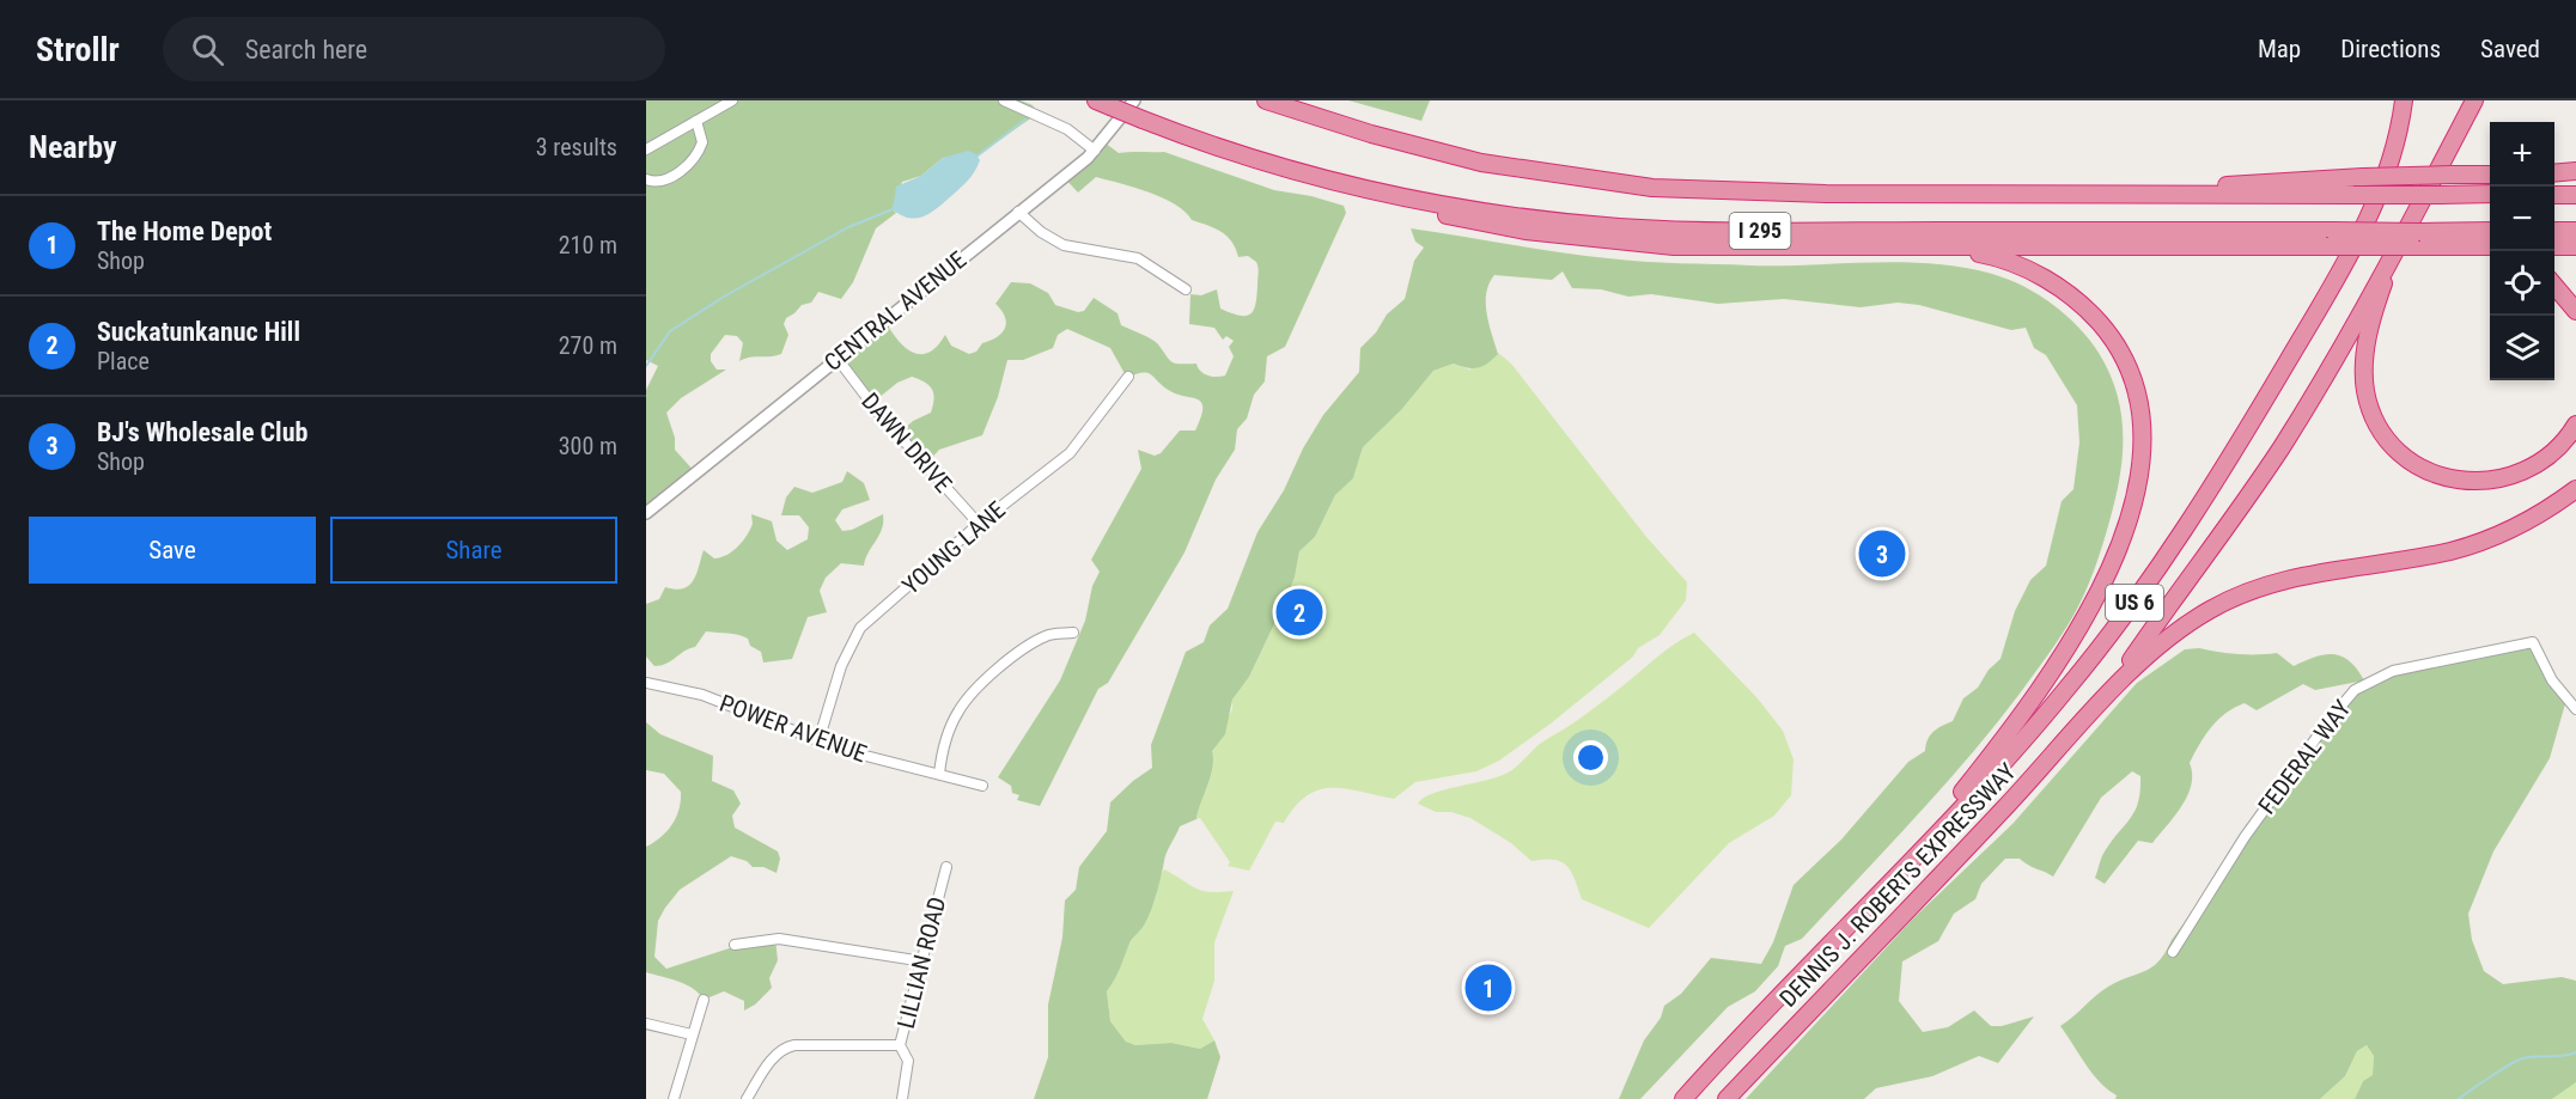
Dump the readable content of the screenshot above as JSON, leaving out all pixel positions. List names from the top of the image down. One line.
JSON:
{"streets":{"highway":["I 295","US 6","DENNIS J. ROBERTS EXPRESSWAY"],"street":["CENTRAL AVENUE","DAWN DRIVE","YOUNG LANE","POWER AVENUE","FEDERAL WAY","LILLIAN ROAD"]},"crossings":[["CENTRAL AVENUE","DAWN DRIVE"],["DAWN DRIVE","YOUNG LANE"],["YOUNG LANE","POWER AVENUE"],["US 6","DENNIS J. ROBERTS EXPRESSWAY"]],"page":{"header":"Strollr","search":"Search here","nav":["Map","Directions","Saved"],"heading":["Nearby","3 results"],"map_buttons":["+","−"],"list":[{"mark":"1","name":"The Home Depot","note":"Shop","value":"210 m"},{"mark":"2","name":"Suckatunkanuc Hill","note":"Place","value":"270 m"},{"mark":"3","name":"BJ's Wholesale Club","note":"Shop","value":"300 m"}],"buttons":["Save","Share"],"pins":["3","2","1"]}}
